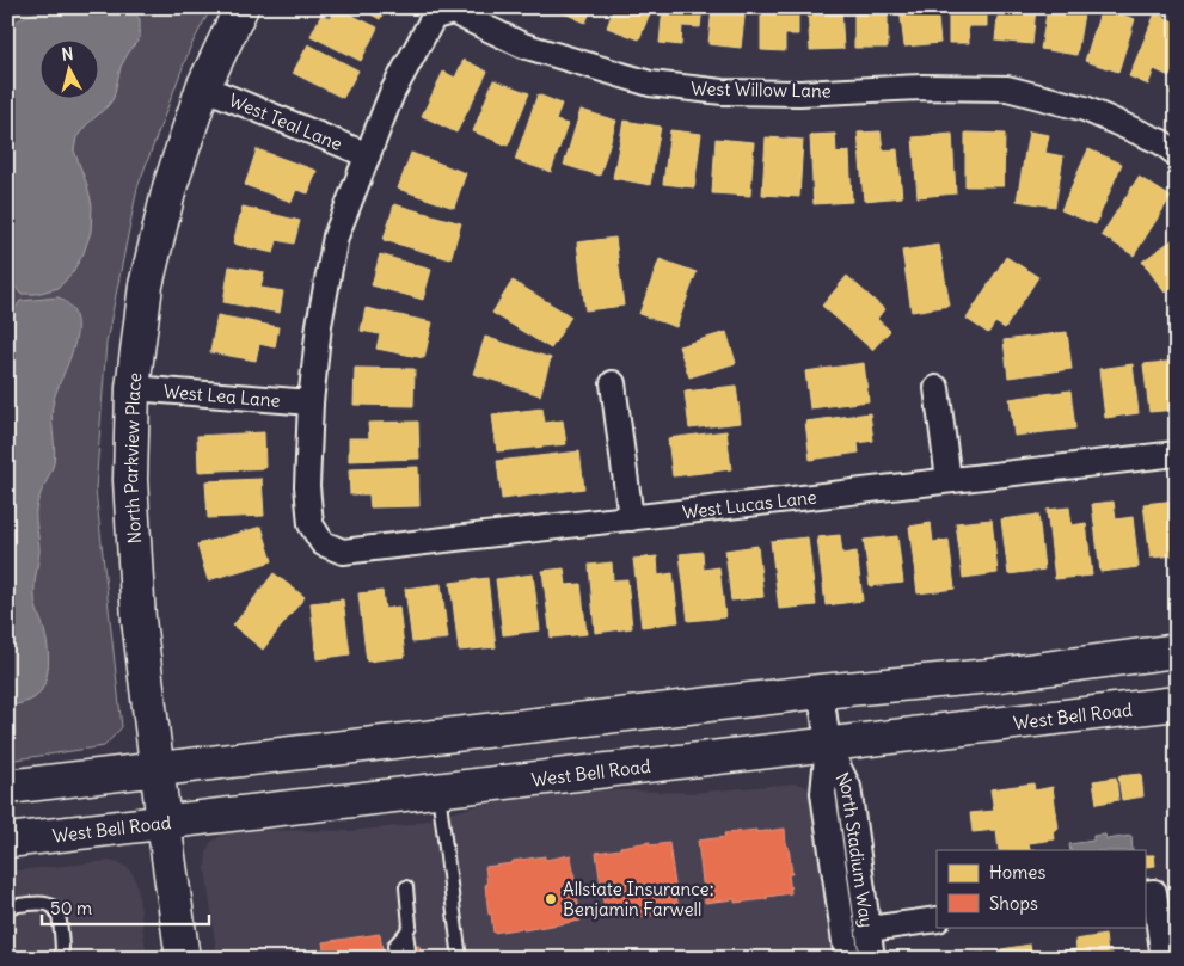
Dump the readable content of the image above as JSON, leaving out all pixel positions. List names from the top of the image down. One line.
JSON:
{"streets":{"main road":["North Parkview Place","West Bell Road"],"street":["West Willow Lane","West Teal Lane","West Lea Lane","West Lucas Lane","North Stadium Way"]},"crossings":[["West Willow Lane","West Teal Lane"],["West Willow Lane","West Lea Lane"],["West Willow Lane","West Lucas Lane"],["West Teal Lane","North Parkview Place"],["West Lea Lane","North Parkview Place"],["North Parkview Place","West Bell Road"],["West Bell Road","North Stadium Way"]],"places":["Allstate Insurance: Benjamin Farwell"],"legend":["Homes","Shops"],"scale_bar":"50 m","north":"top"}
